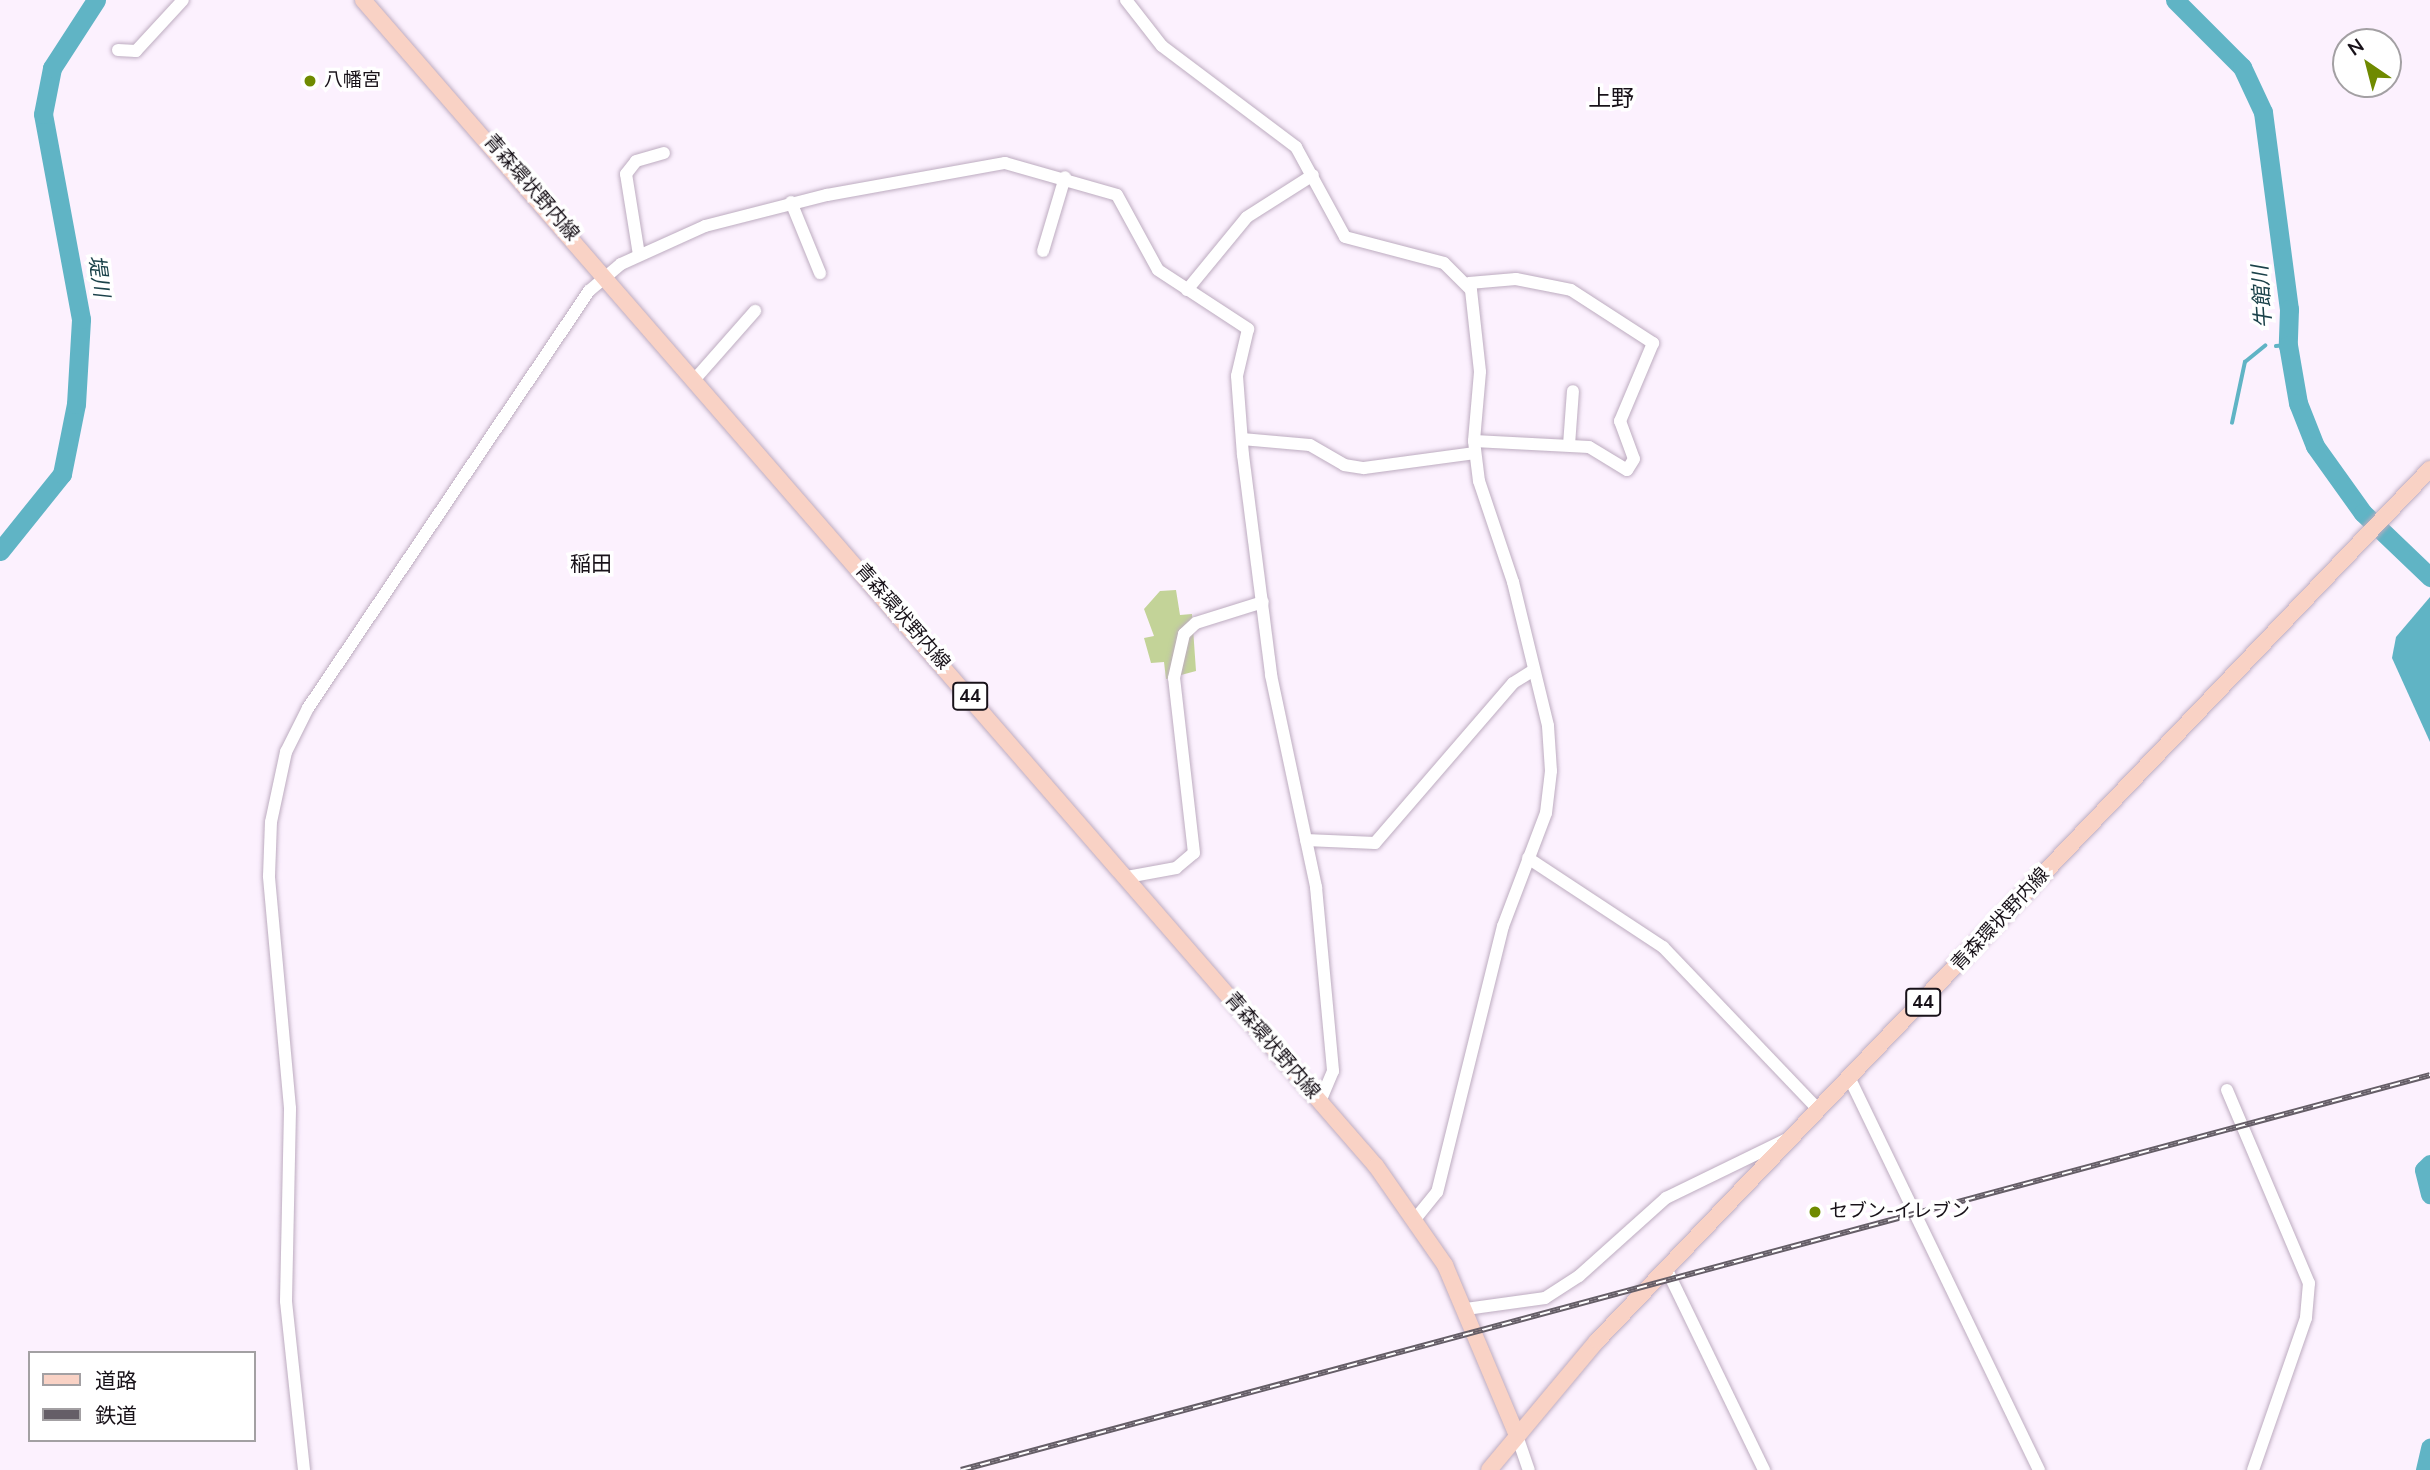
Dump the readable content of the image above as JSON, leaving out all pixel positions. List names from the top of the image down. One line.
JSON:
{"streets":{"main road":["青森環状野内線","44"]},"districts":["上野","稲田"],"water":["堤川","牛館川"],"places":["八幡宮","セブン-イレブン"],"legend":["道路","鉄道"],"north":"top left"}
